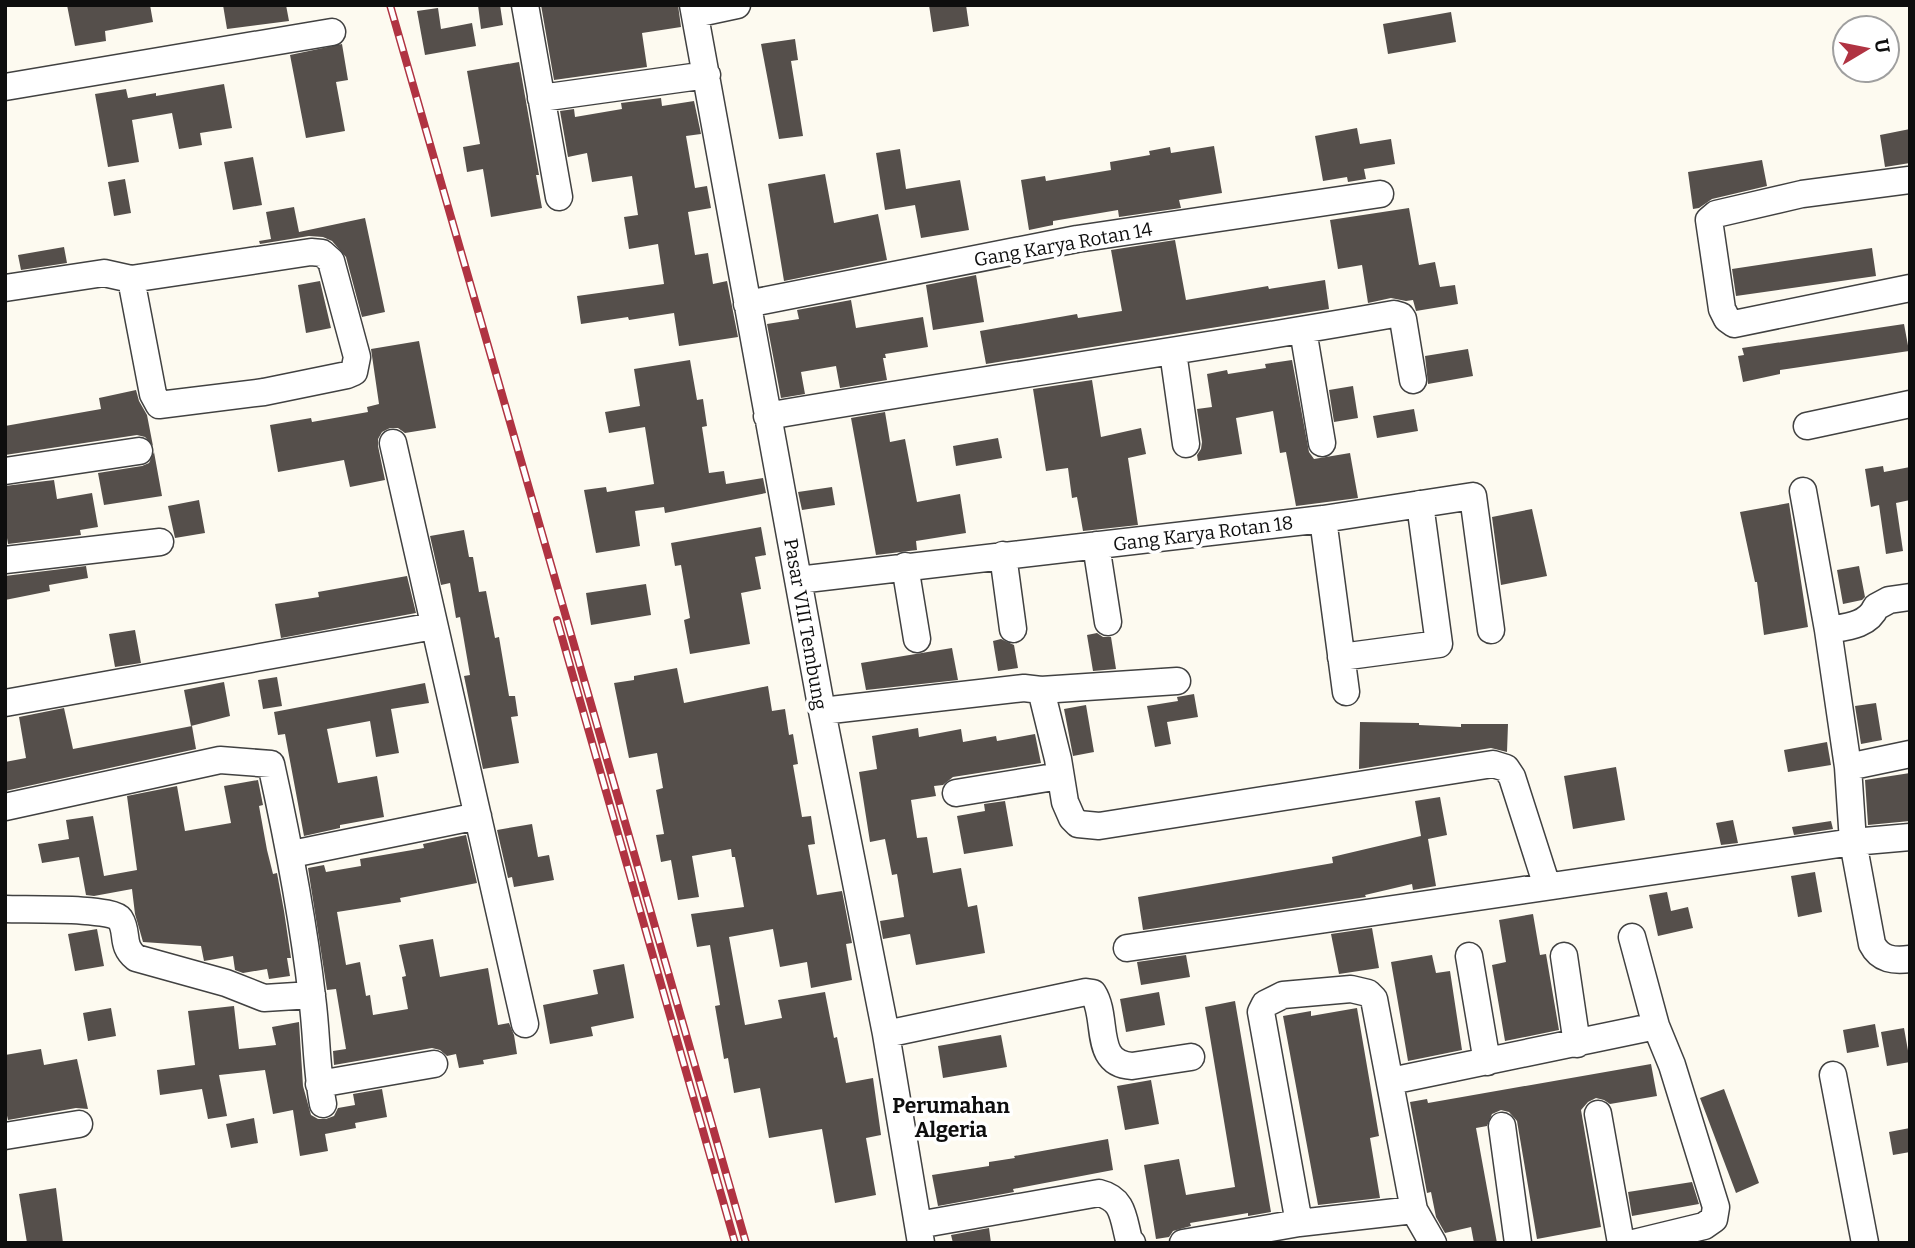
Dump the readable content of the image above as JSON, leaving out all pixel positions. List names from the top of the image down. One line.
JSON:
{"streets":{"street":["Gang Karya Rotan 14","Gang Karya Rotan 18","Pasar VIII Tembung"]},"crossings":[["Gang Karya Rotan 14","Pasar VIII Tembung"],["Gang Karya Rotan 18","Pasar VIII Tembung"]],"districts":["Perumahan Algeria"],"north":"right"}
